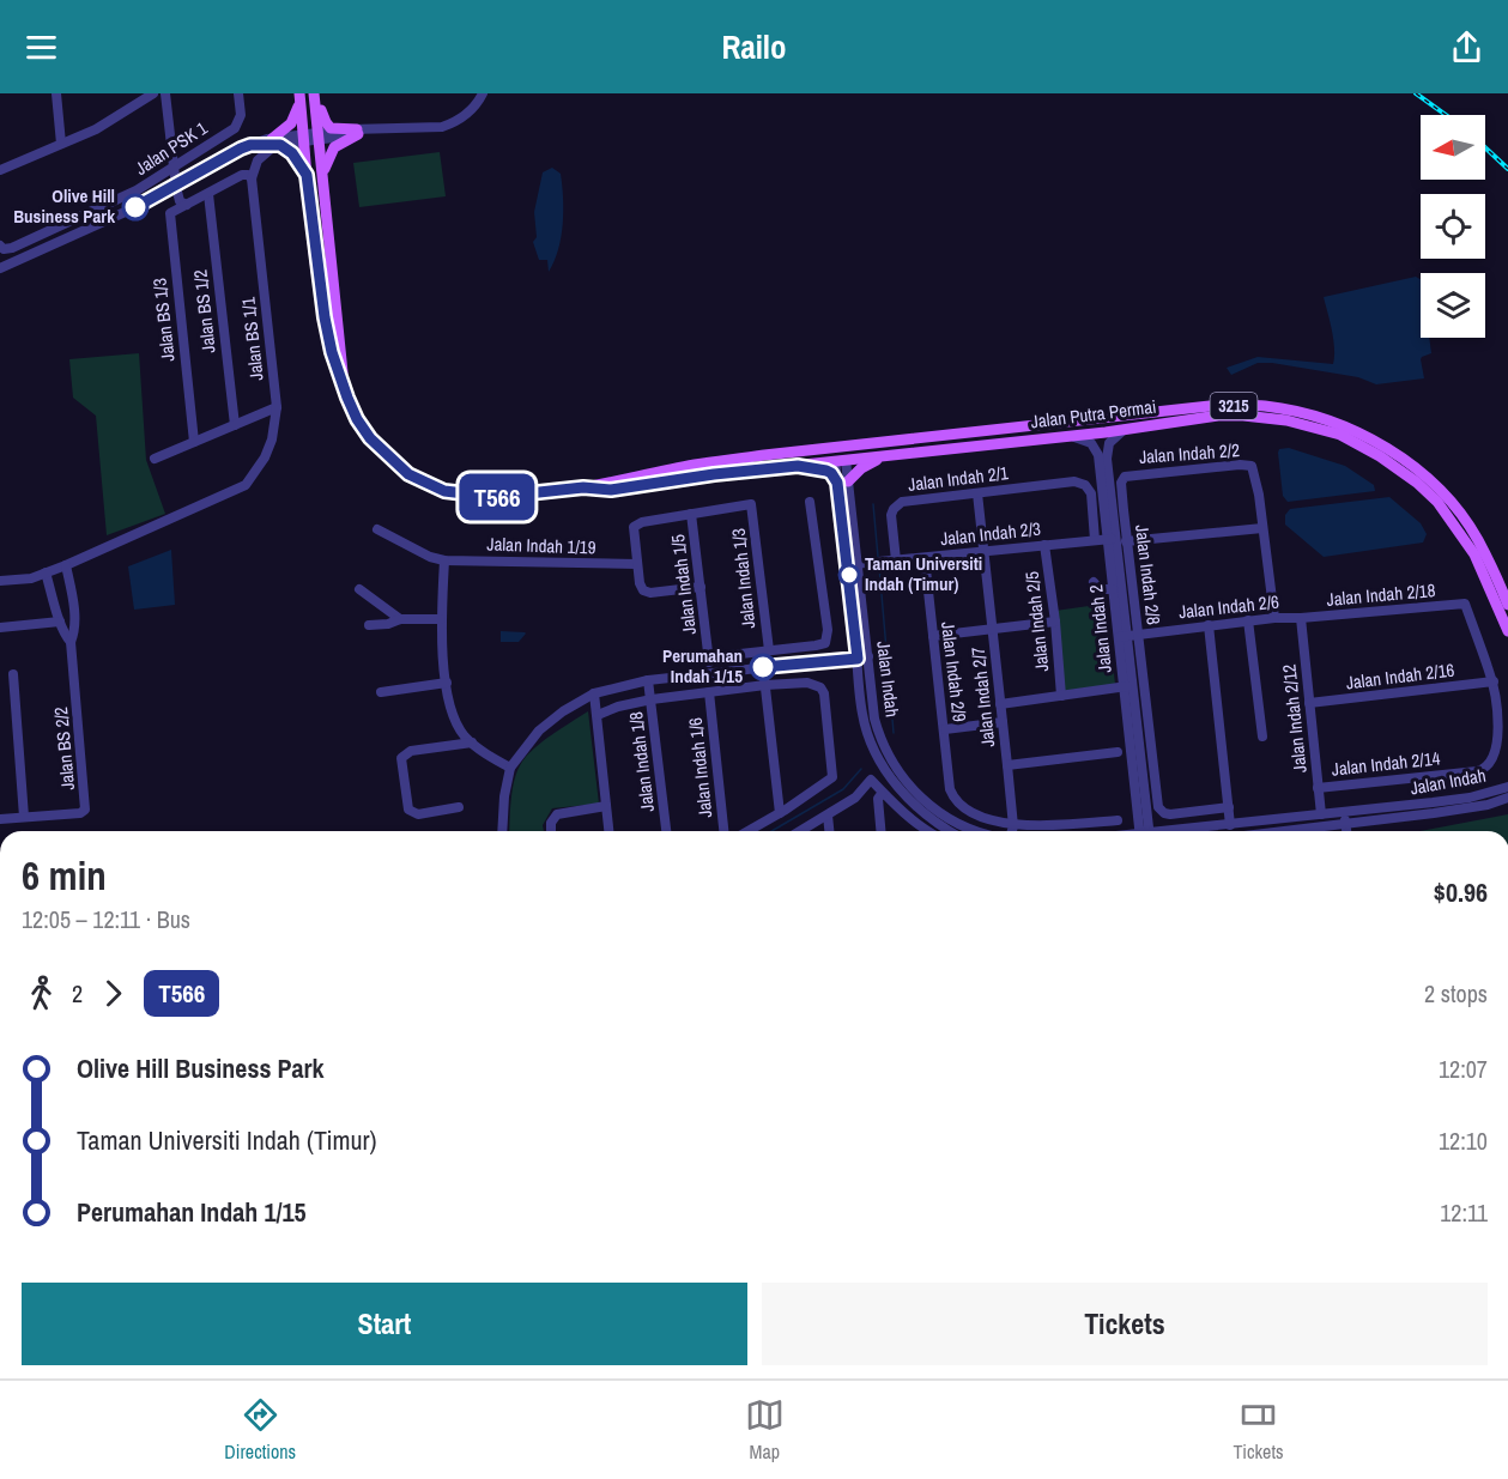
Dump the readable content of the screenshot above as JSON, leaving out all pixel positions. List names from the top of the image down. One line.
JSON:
{"streets":{"main road":["3215","Jalan Putra Permai"],"street":["Jalan PSK 1","Jalan BS 1/2","Jalan BS 1/3","Jalan BS 1/1","Jalan Indah 2/2","Jalan Indah 2/1","Jalan Indah 2/3","Jalan Indah 1/19","Jalan Indah 2/8","Jalan Indah 1/3","Jalan Indah 1/5","Jalan Indah 2/18","Jalan Indah 2/6","Jalan Indah 2/5","Jalan Indah 2","Jalan Indah 2/9","Jalan Indah 2/16","Jalan Indah","Jalan Indah 2/7","Jalan Indah 2/12","Jalan BS 2/2","Jalan Indah 1/8","Jalan Indah 2/14","Jalan Indah 1/6"]},"crossings":[["3215","Jalan Putra Permai"],["Jalan Putra Permai","Jalan Indah 2"],["Jalan Putra Permai","Jalan Indah"],["Jalan Indah 2/2","Jalan Indah 2/8"],["Jalan Indah 2/1","Jalan Indah 2/3"],["Jalan Indah 2/1","Jalan Indah 2/7"],["Jalan Indah 2/3","Jalan Indah 2/5"],["Jalan Indah 2/3","Jalan Indah 2"],["Jalan Indah 2/3","Jalan Indah 2/9"],["Jalan Indah 2/3","Jalan Indah"],["Jalan Indah 2/3","Jalan Indah 2/7"],["Jalan Indah 1/19","Jalan Indah 1/5"],["Jalan Indah 2/8","Jalan Indah 2/6"],["Jalan Indah 1/3","Jalan Indah 1/5"],["Jalan Indah 2/18","Jalan Indah 2/6"],["Jalan Indah 2/18","Jalan Indah 2/16"],["Jalan Indah 2/18","Jalan Indah 2/12"],["Jalan Indah 2/18","Jalan Indah 2/14"],["Jalan Indah 2/6","Jalan Indah 2"],["Jalan Indah 2/6","Jalan Indah 2/12"],["Jalan Indah 2/9","Jalan Indah 2/7"],["Jalan Indah 2/16","Jalan Indah 2/12"],["Jalan Indah 2/16","Jalan Indah 2/14"],["Jalan Indah","Jalan Indah 2/12"],["Jalan Indah 2/12","Jalan Indah 2/14"]],"places":["Olive Hill Business Park","Taman Universiti Indah (Timur)","Perumahan Indah 1/15"],"lines":["bus line T566"],"north":"left","page":{"header":"Railo","on_map":"T566","heading":["6 min","12:05 – 12:11 · Bus","$0.96"],"legs":["2","T566","2 stops"],"list":[{"name":"Olive Hill Business Park","value":"12:07"},{"name":"Taman Universiti Indah (Timur)","value":"12:10"},{"name":"Perumahan Indah 1/15","value":"12:11"}],"buttons":["Start","Tickets"],"tabs":["Directions","Map","Tickets"]}}
